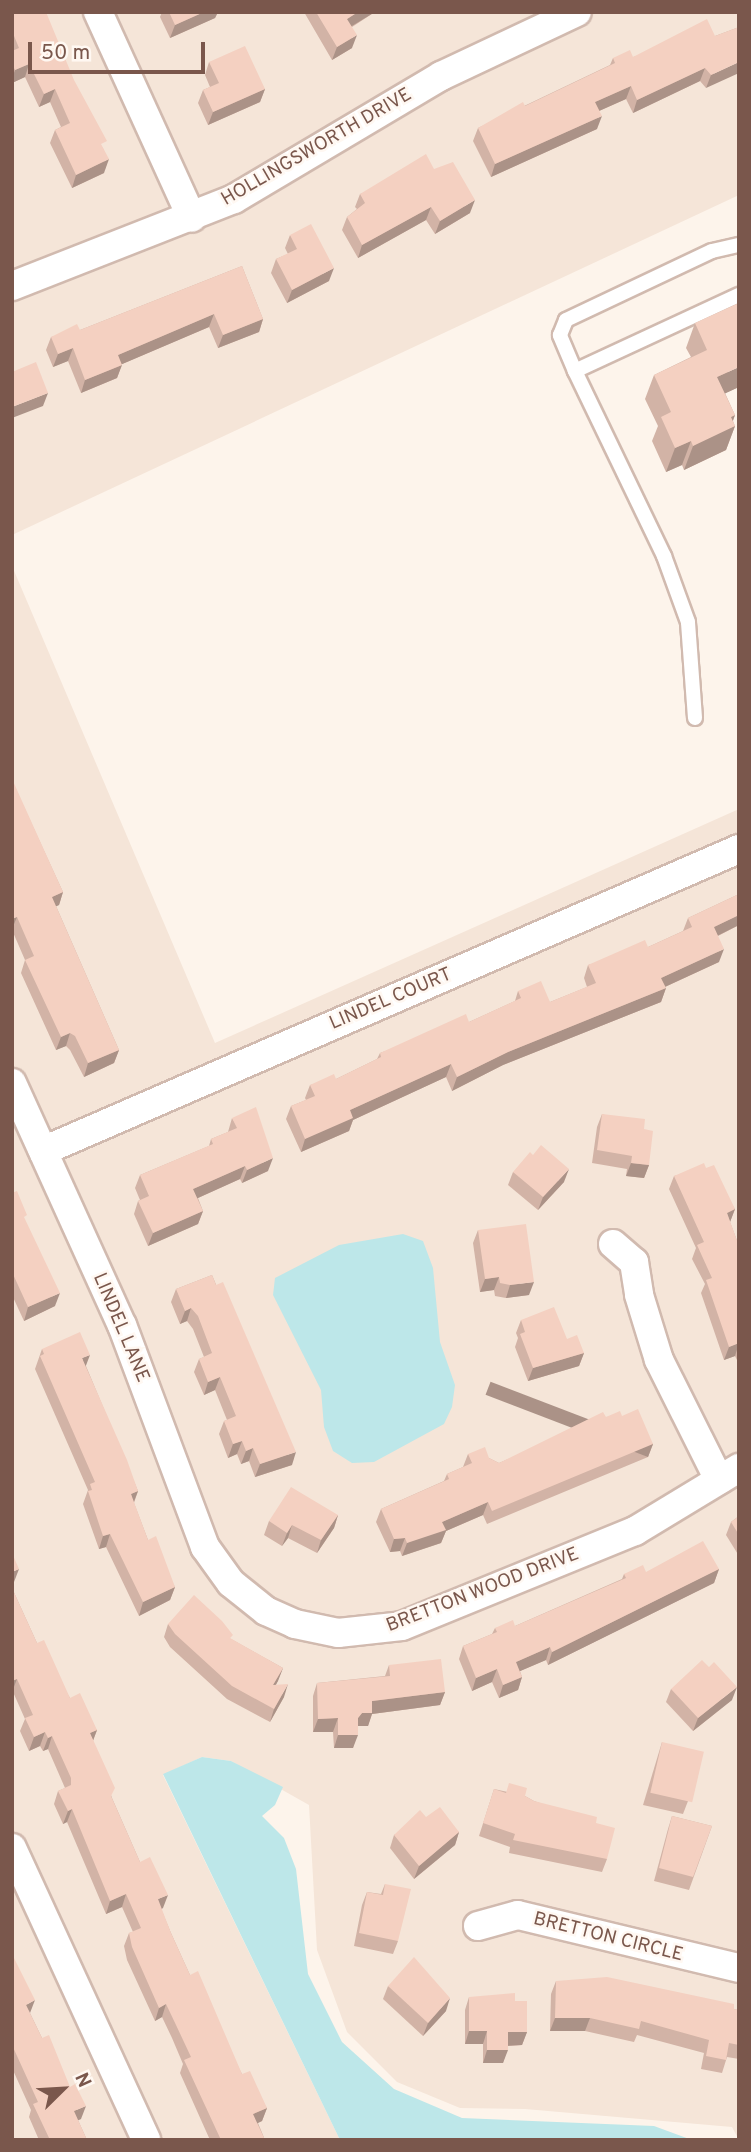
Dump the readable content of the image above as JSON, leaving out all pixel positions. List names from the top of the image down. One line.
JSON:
{"streets":{"street":["HOLLINGSWORTH DRIVE","LINDEL COURT","LINDEL LANE","BRETTON WOOD DRIVE","BRETTON CIRCLE"]},"crossings":[["LINDEL COURT","LINDEL LANE"],["LINDEL LANE","BRETTON WOOD DRIVE"]],"scale_bar":"50 m","north":"top right"}
